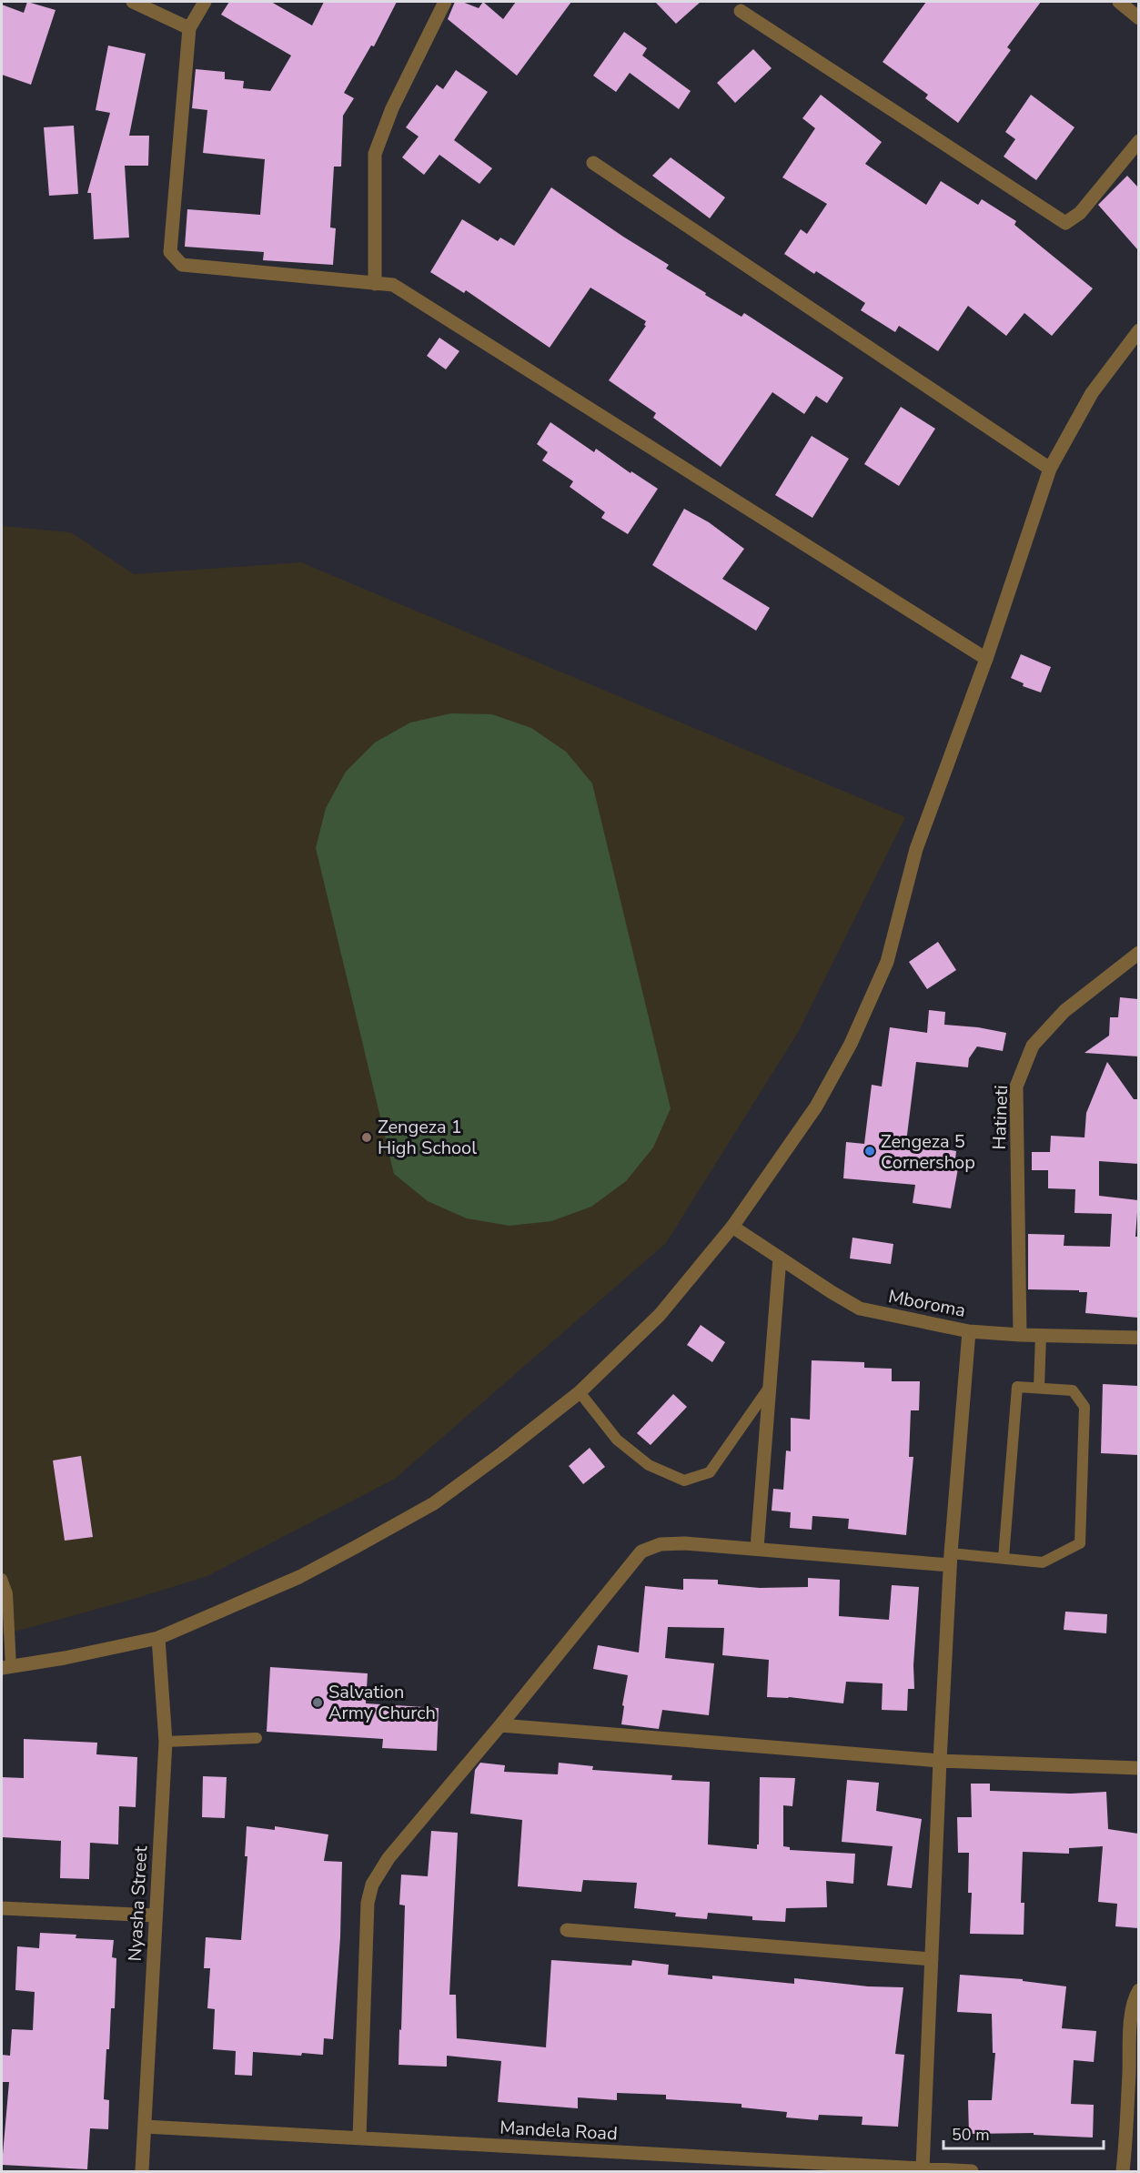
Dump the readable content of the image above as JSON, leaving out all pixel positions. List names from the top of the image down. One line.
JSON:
{"streets":{"street":["Hatineti","Mboroma","Nyasha Street","Mandela Road"]},"crossings":[["Hatineti","Mboroma"],["Nyasha Street","Mandela Road"]],"places":["Zengeza 1 High School","Zengeza 5 Cornershop","Salvation Army Church"],"scale_bar":"50 m"}
